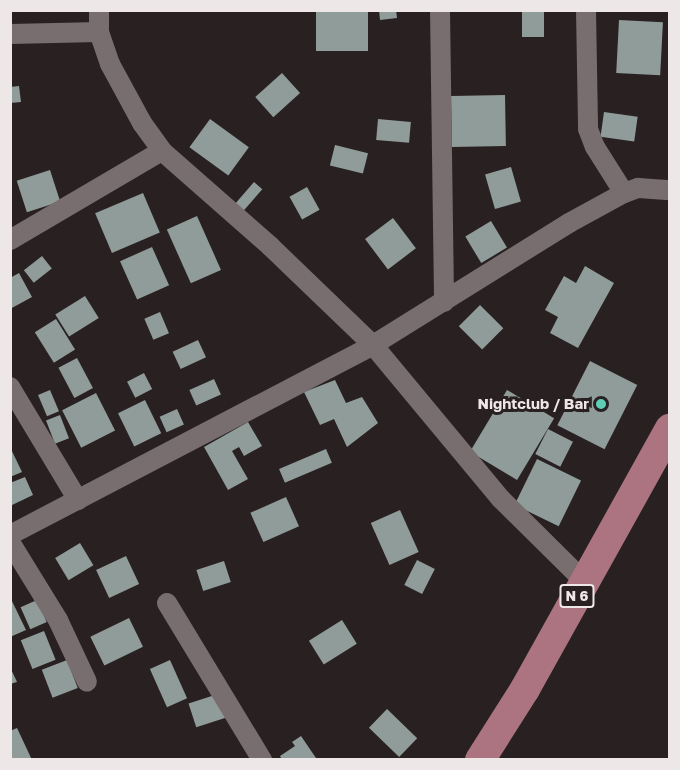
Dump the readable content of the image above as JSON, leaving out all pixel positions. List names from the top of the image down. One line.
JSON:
{"streets":{"main road":["N 6"]},"places":["Nightclub / Bar"]}
